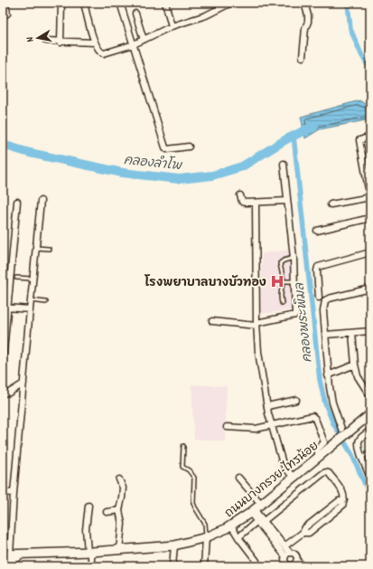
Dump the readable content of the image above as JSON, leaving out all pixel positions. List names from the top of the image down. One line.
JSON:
{"streets":{"main road":["ถนนบางกรวย-ไทรน้อย"]},"water":["คลองลำโพ","คลองพระพิมล"],"places":{"hospital":["โรงพยาบาลบางบัวทอง"]},"north":"left"}
